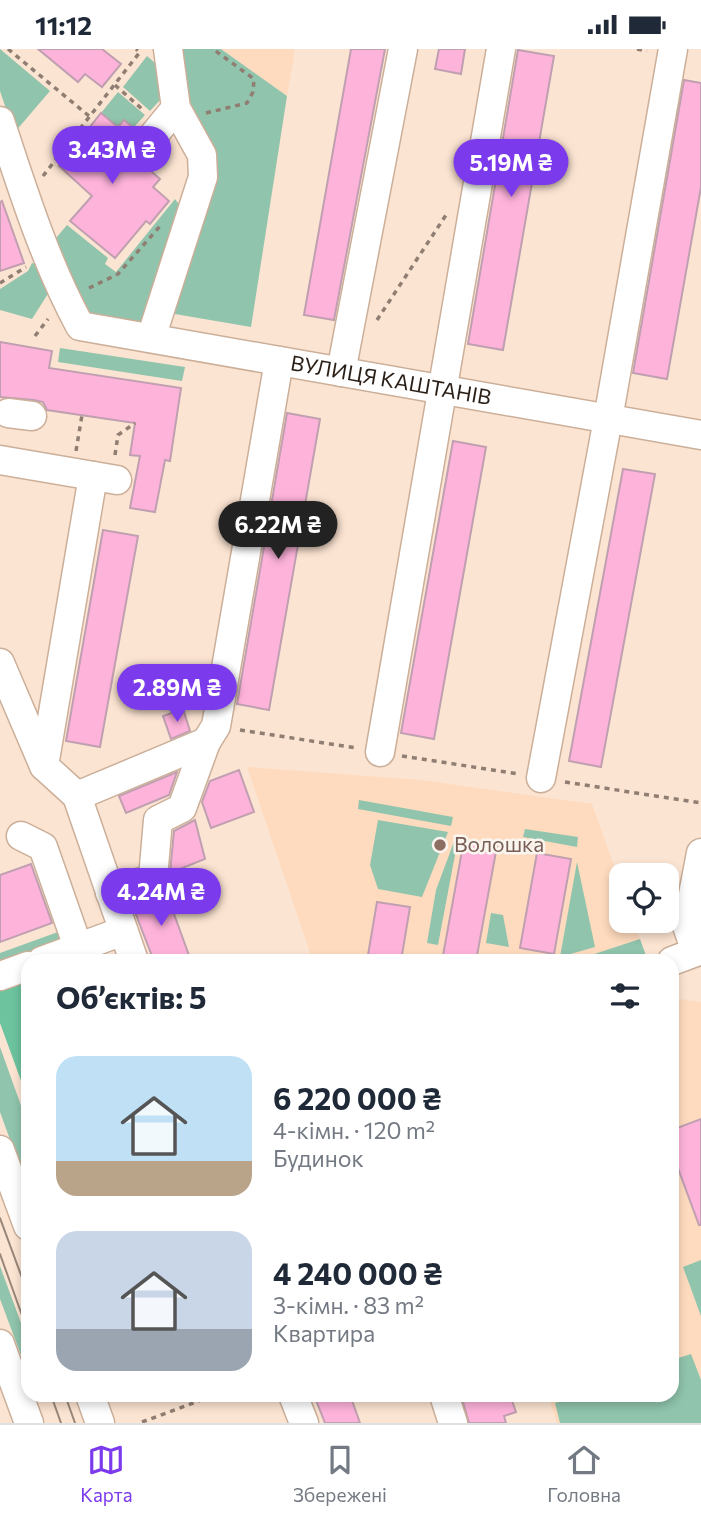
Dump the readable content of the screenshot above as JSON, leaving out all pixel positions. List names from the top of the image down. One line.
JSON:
{"streets":{"street":["ВУЛИЦЯ КАШТАНІВ"]},"places":["Волошка"],"page":{"status":"11:12","price":["3.43M ₴","5.19M ₴","6.22M ₴","2.89M ₴","4.24M ₴"],"heading":"Об’єктів: 5","list":[{"name":"6 220 000 ₴","note":"4-кімн. · 120 m² · Будинок"},{"name":"4 240 000 ₴","note":"3-кімн. · 83 m² · Квартира"}],"tabs":["Карта","Збережені","Головна"]}}
